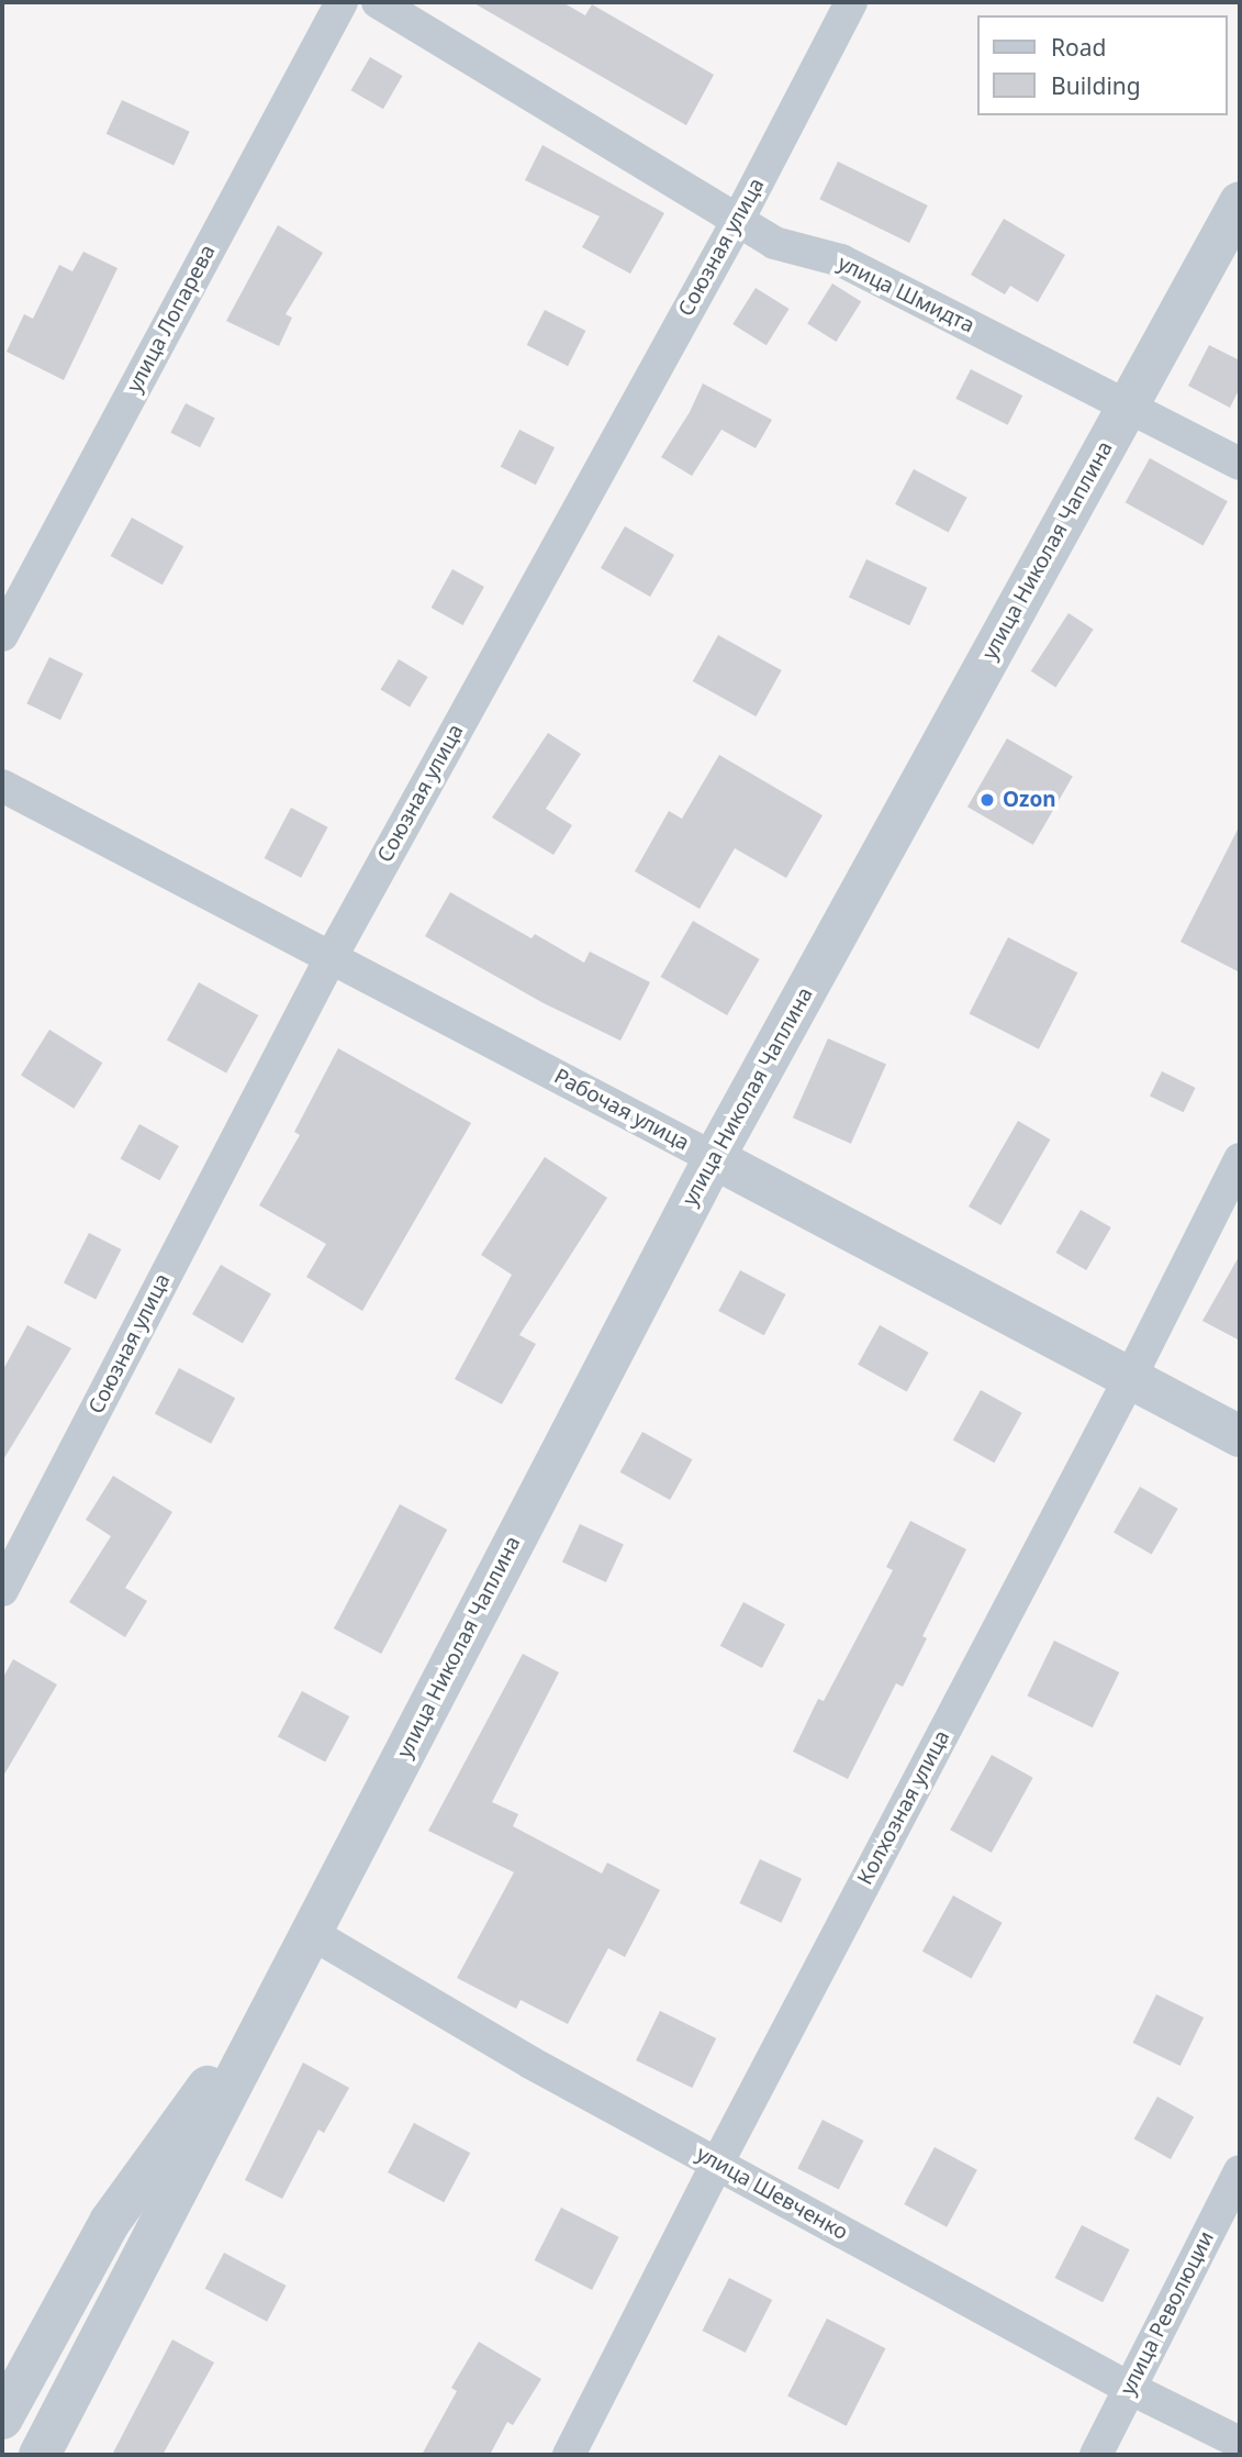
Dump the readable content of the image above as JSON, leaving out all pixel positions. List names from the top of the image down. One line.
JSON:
{"streets":{"street":["Союзная улица","улица Шмидта","улица Лопарева","улица Николая Чаплина","Рабочая улица","Колхозная улица","улица Шевченко","улица Революции"]},"crossings":[["Союзная улица","улица Шмидта"],["Союзная улица","Рабочая улица"],["улица Шмидта","улица Николая Чаплина"],["улица Николая Чаплина","Рабочая улица"],["улица Николая Чаплина","улица Шевченко"],["Рабочая улица","Колхозная улица"],["Колхозная улица","улица Шевченко"],["улица Шевченко","улица Революции"]],"places":["Ozon"],"legend":["Road","Building"]}
